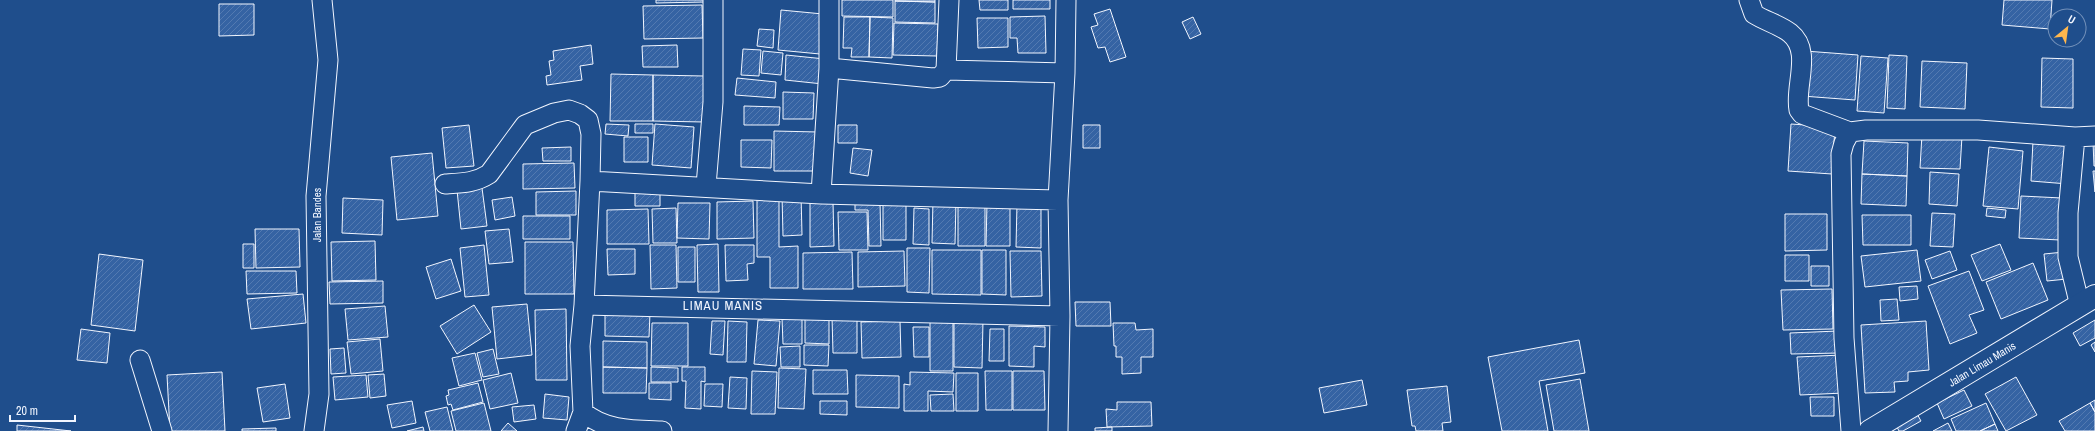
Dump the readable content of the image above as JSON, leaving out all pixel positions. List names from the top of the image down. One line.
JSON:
{"streets":{"street":["Jalan Bandes","Jalan Limau Manis"]},"districts":["LIMAU MANIS"],"scale_bar":"20 m","north":"top right"}
